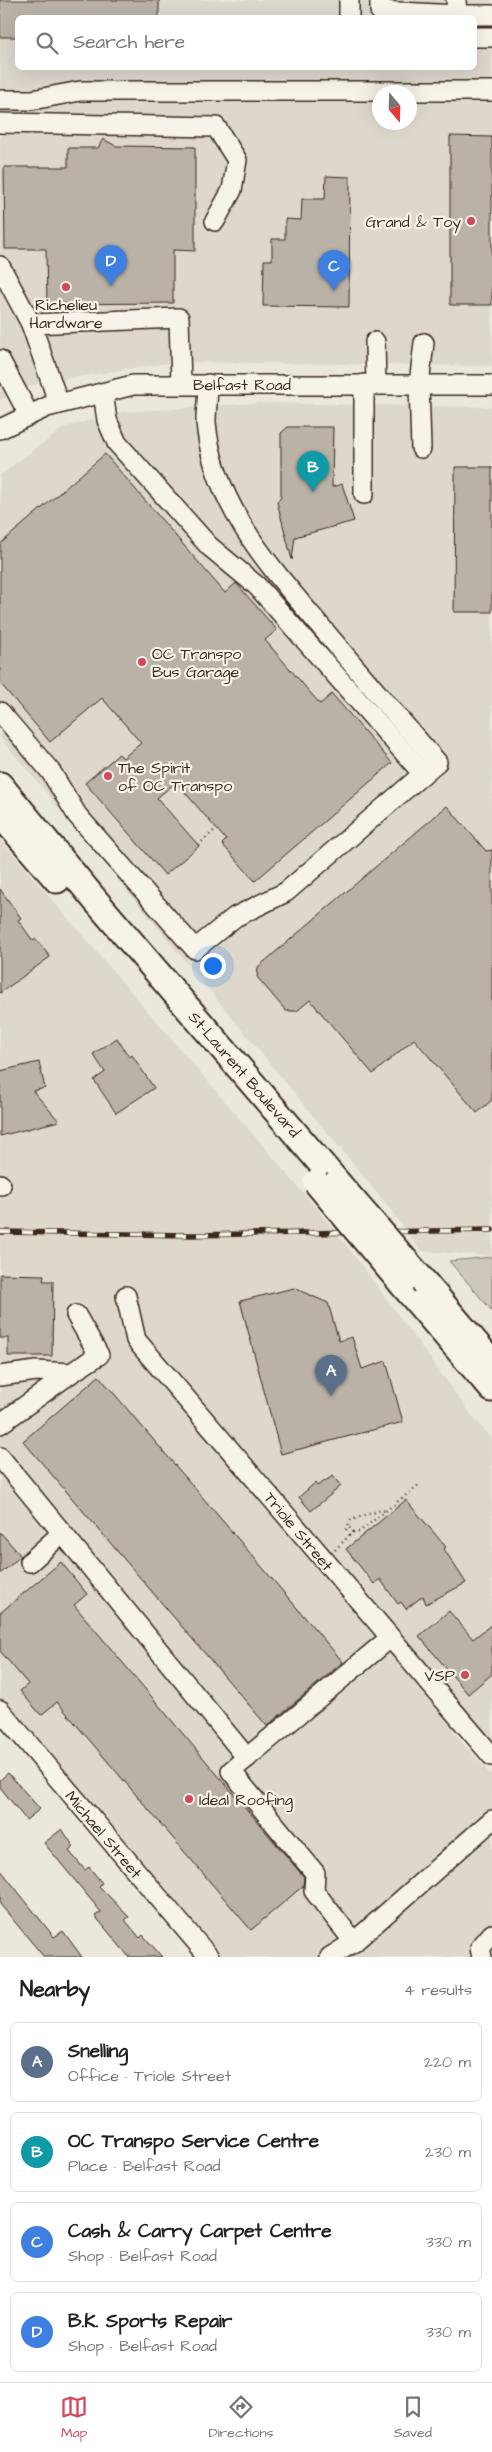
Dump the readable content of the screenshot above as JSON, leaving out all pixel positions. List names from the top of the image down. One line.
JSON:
{"streets":{"main road":["St-Laurent Boulevard"],"street":["Belfast Road","Triole Street","Michael Street"]},"places":["Grand & Toy","Richelieu Hardware","OC Transpo Bus Garage","The Spirit of OC Transpo","VSP","Ideal Roofing"],"north":"bottom","page":{"search":"Search here","pins":["D","C","B","A"],"heading":["Nearby","4 results"],"list":[{"mark":"A","name":"Snelling","note":"Office · Triole Street","value":"220 m"},{"mark":"B","name":"OC Transpo Service Centre","note":"Place · Belfast Road","value":"230 m"},{"mark":"C","name":"Cash & Carry Carpet Centre","note":"Shop · Belfast Road","value":"330 m"},{"mark":"D","name":"B.K. Sports Repair","note":"Shop · Belfast Road","value":"330 m"}],"nav":["Map","Directions","Saved"]}}
